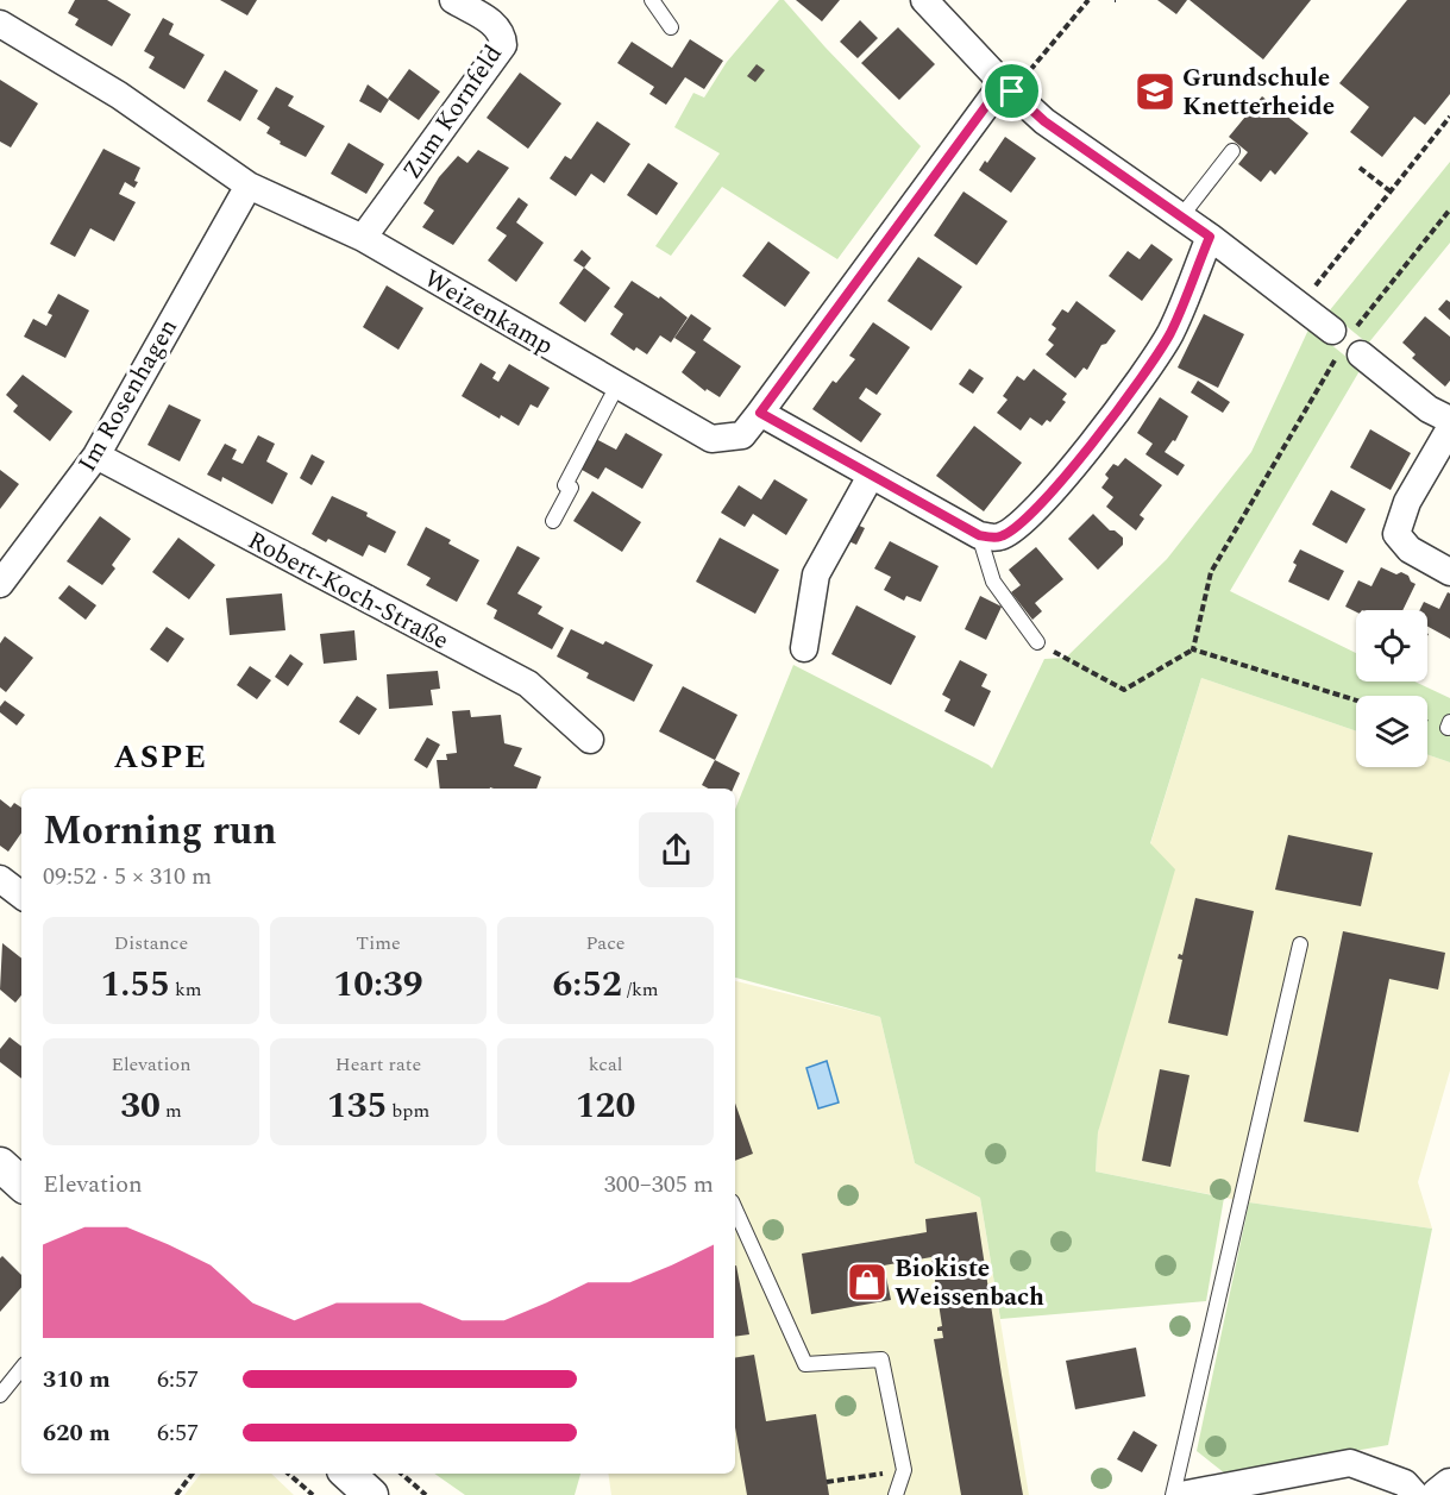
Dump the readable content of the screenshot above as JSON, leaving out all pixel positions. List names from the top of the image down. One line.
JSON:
{"streets":{"street":["Zum Kornfeld","Weizenkamp","Im Rosenhagen","Robert-Koch-Straße"]},"crossings":[["Zum Kornfeld","Weizenkamp"],["Weizenkamp","Im Rosenhagen"],["Im Rosenhagen","Robert-Koch-Straße"]],"districts":["ASPE"],"places":{"school or university":["Grundschule Knetterheide"],"shop":["Biokiste Weissenbach"]},"page":{"heading":["Morning run","09:52 · 5 × 310 m"],"stats":[["Distance","1.55 km"],["Time","10:39"],["Pace","6:52 /km"],["Elevation","30 m"],["Heart rate","135 bpm"],["kcal","120"]],"chart":["Elevation","300–305 m"],"list":[{"name":"310 m","note":"6:57"},{"name":"620 m","note":"6:57"}]}}
